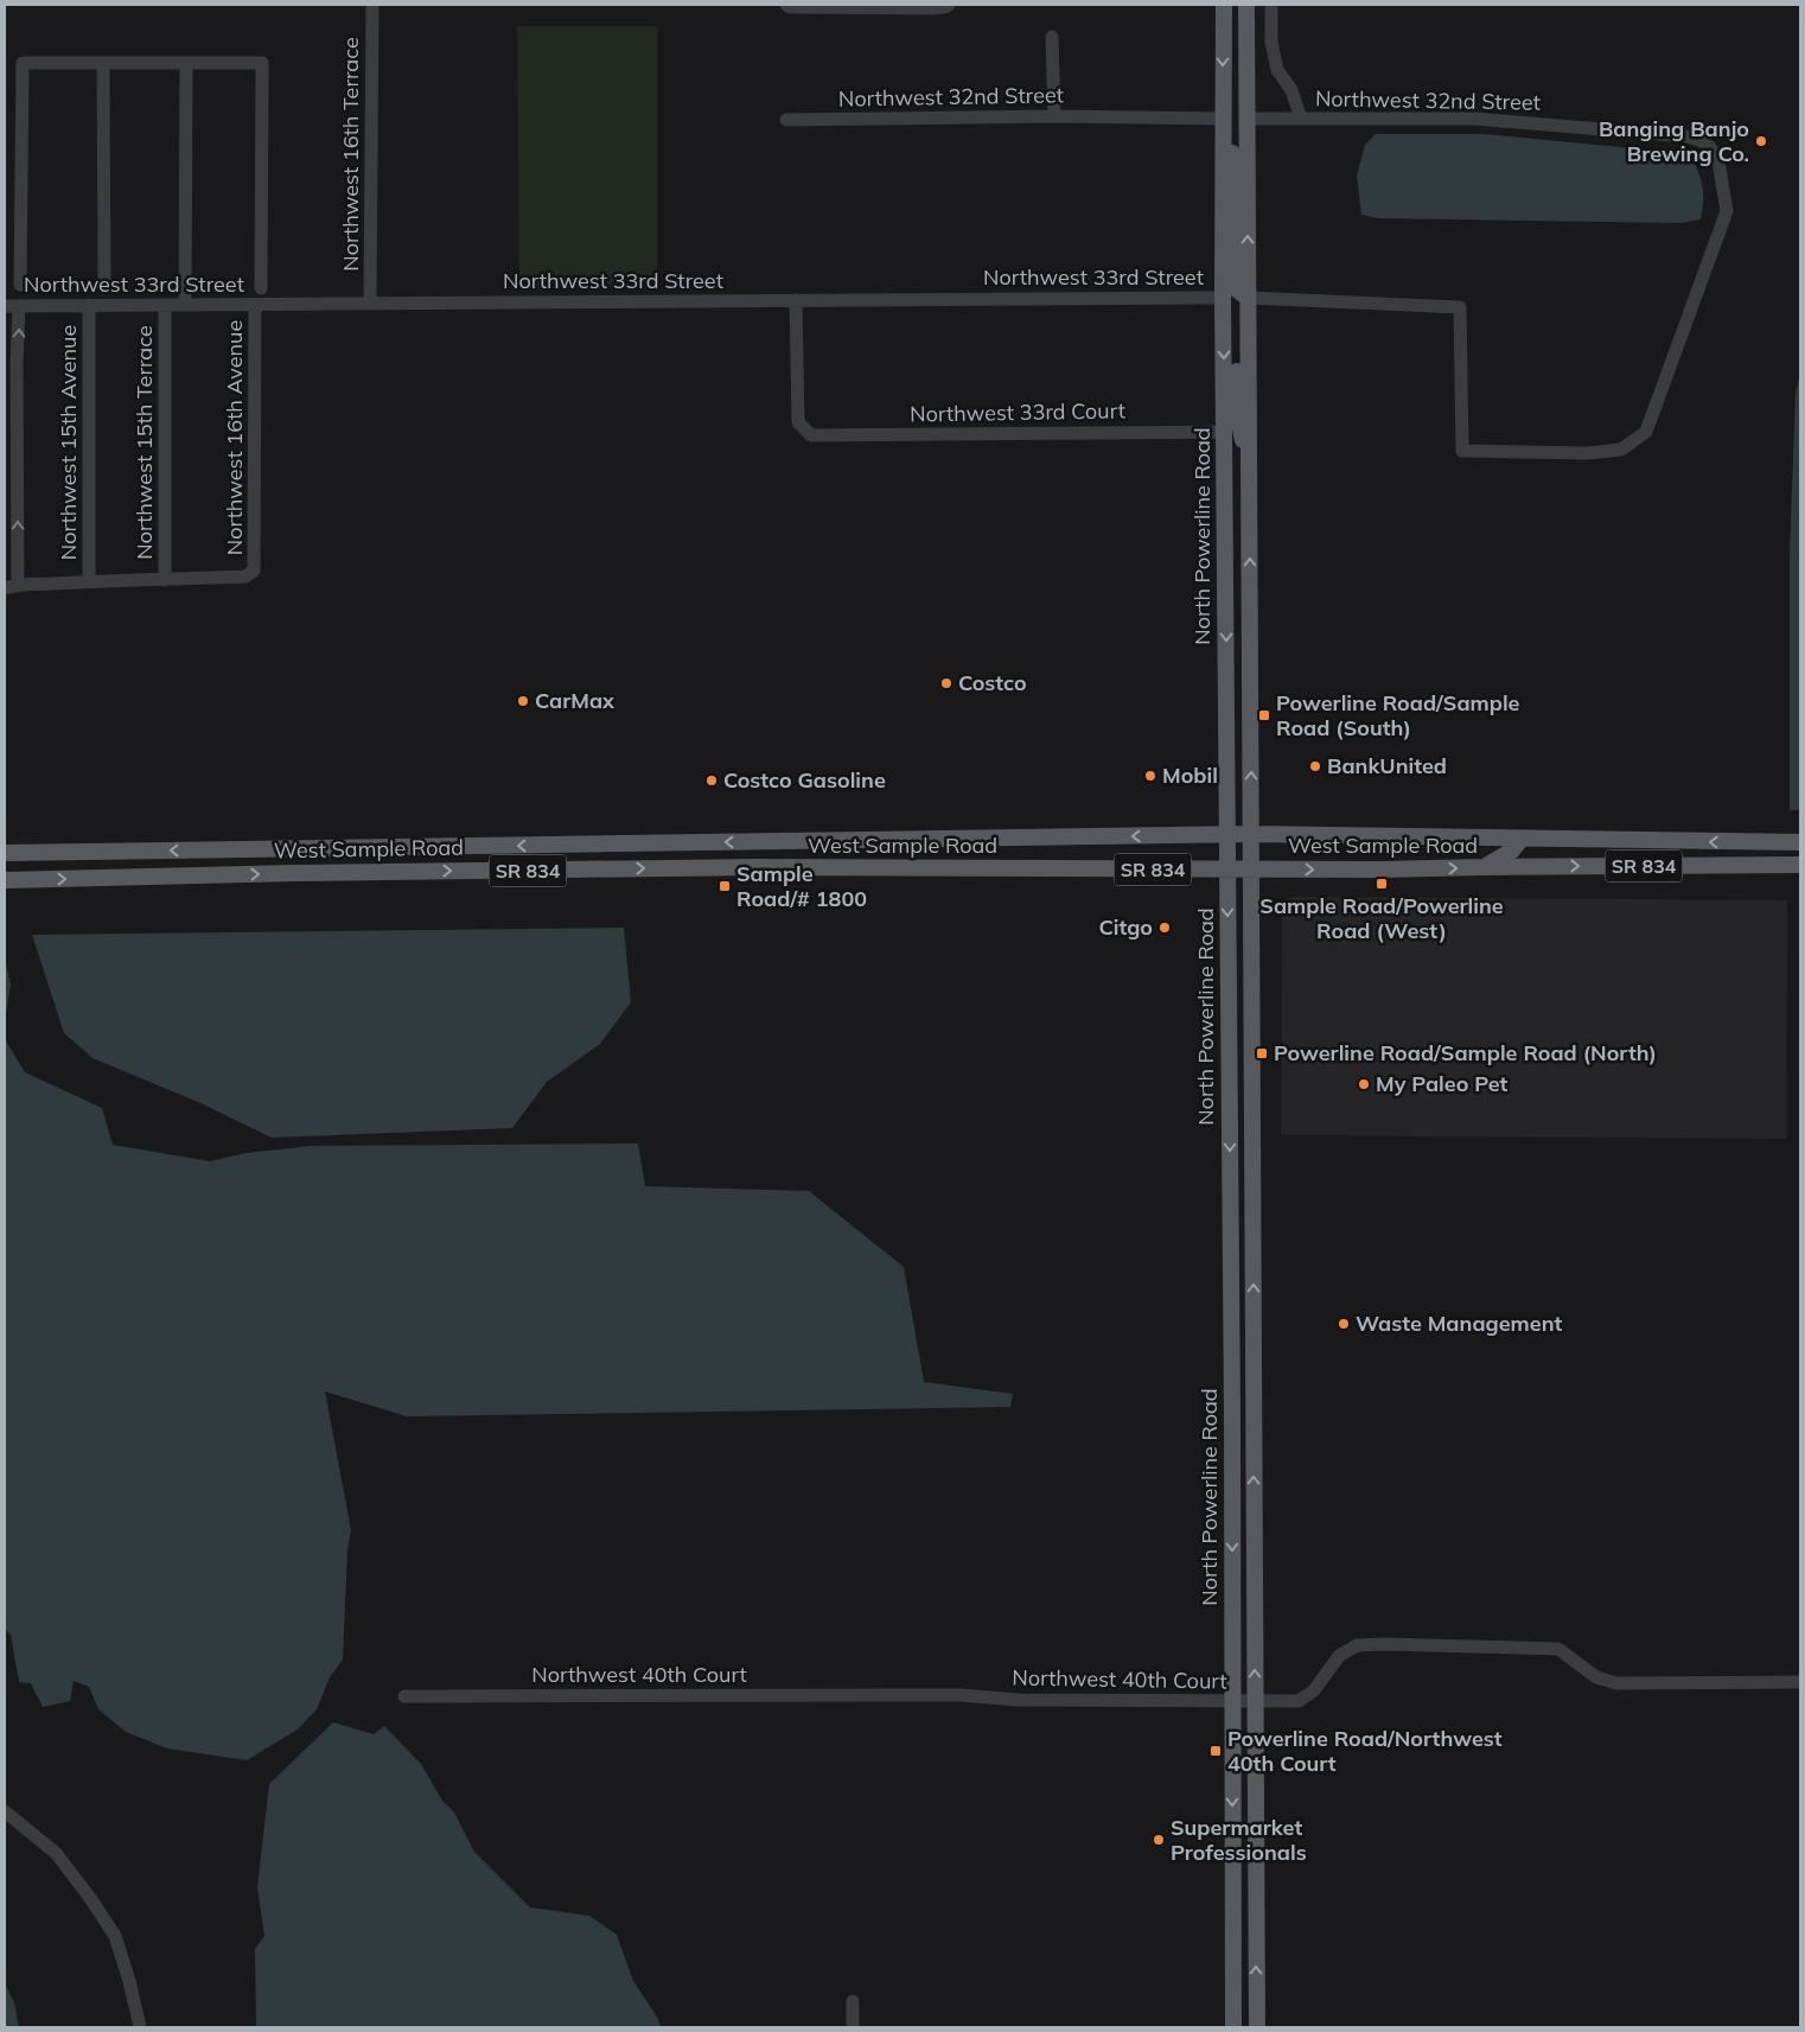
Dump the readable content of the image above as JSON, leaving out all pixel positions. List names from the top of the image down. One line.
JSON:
{"streets":{"main road":["North Powerline Road","West Sample Road","SR 834"],"street":["Northwest 32nd Street","Northwest 16th Terrace","Northwest 33rd Street","Northwest 33rd Court","Northwest 16th Avenue","Northwest 15th Avenue","Northwest 15th Terrace","Northwest 40th Court"]},"crossings":[["Northwest 32nd Street","North Powerline Road"],["Northwest 16th Terrace","Northwest 33rd Street"],["Northwest 33rd Street","Northwest 33rd Court"],["Northwest 33rd Street","Northwest 16th Avenue"],["Northwest 33rd Street","Northwest 15th Avenue"],["Northwest 33rd Street","Northwest 15th Terrace"],["Northwest 33rd Street","North Powerline Road"],["Northwest 33rd Court","North Powerline Road"],["Northwest 16th Avenue","Northwest 15th Terrace"],["North Powerline Road","West Sample Road"],["North Powerline Road","Northwest 40th Court"]],"places":{"other":["Banging Banjo Brewing Co.","Costco","CarMax","BankUnited","Mobil","Costco Gasoline","Citgo","My Paleo Pet","Waste Management","Supermarket Professionals"],"transit":["Powerline Road/Sample Road (South)","Sample Road/Powerline Road (West)","Sample Road/# 1800","Powerline Road/Sample Road (North)","Powerline Road/Northwest 40th Court"]}}
